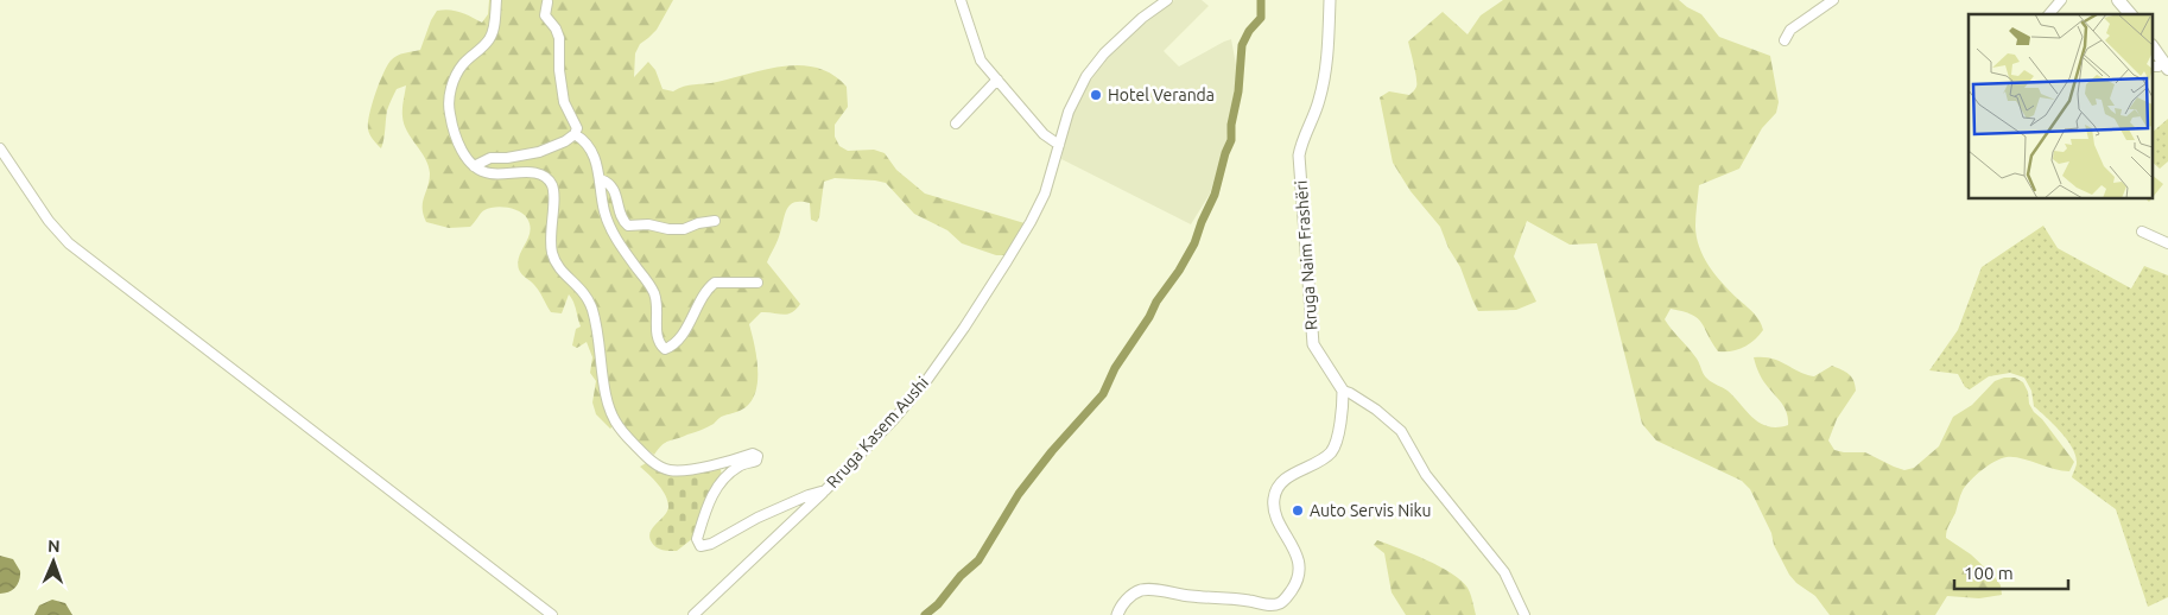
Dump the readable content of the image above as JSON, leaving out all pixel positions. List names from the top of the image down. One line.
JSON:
{"streets":{"street":["Rruga Naim Frashëri","Rruga Kasem Aushi"]},"places":["Hotel Veranda","Auto Servis Niku"],"scale_bar":"100 m","north":"top"}
